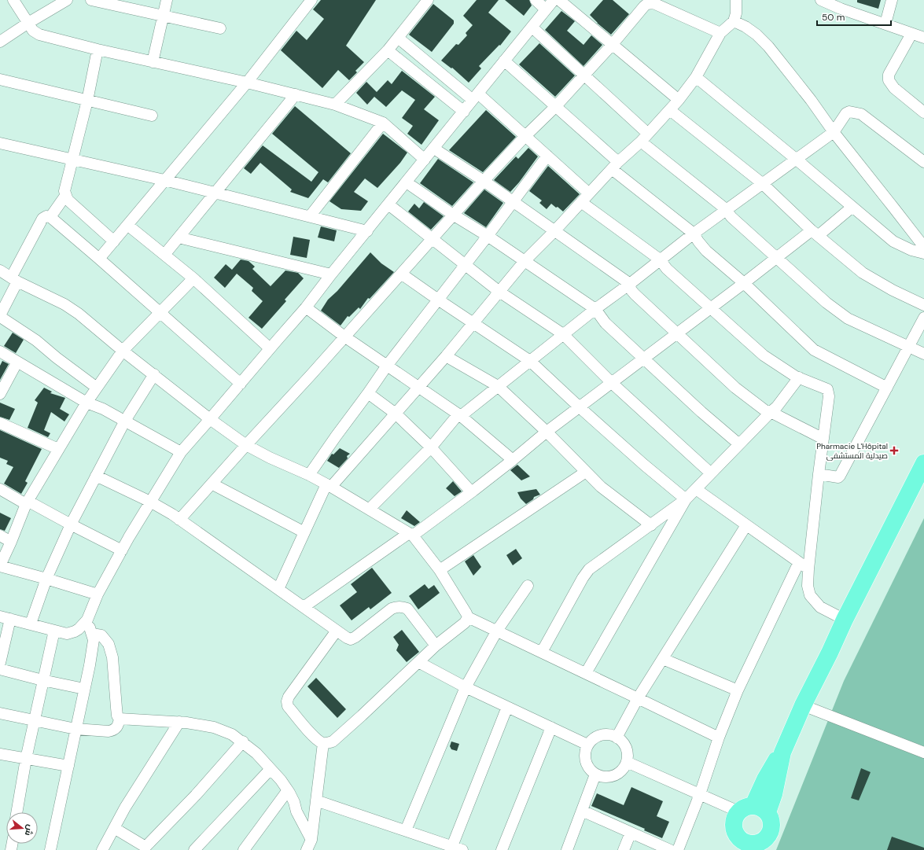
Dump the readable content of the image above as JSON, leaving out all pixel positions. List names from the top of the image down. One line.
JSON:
{"places":{"health":["Pharmacie L'Hôpital صيدلية المستشفى"]},"scale_bar":"50 m","north":"right"}
